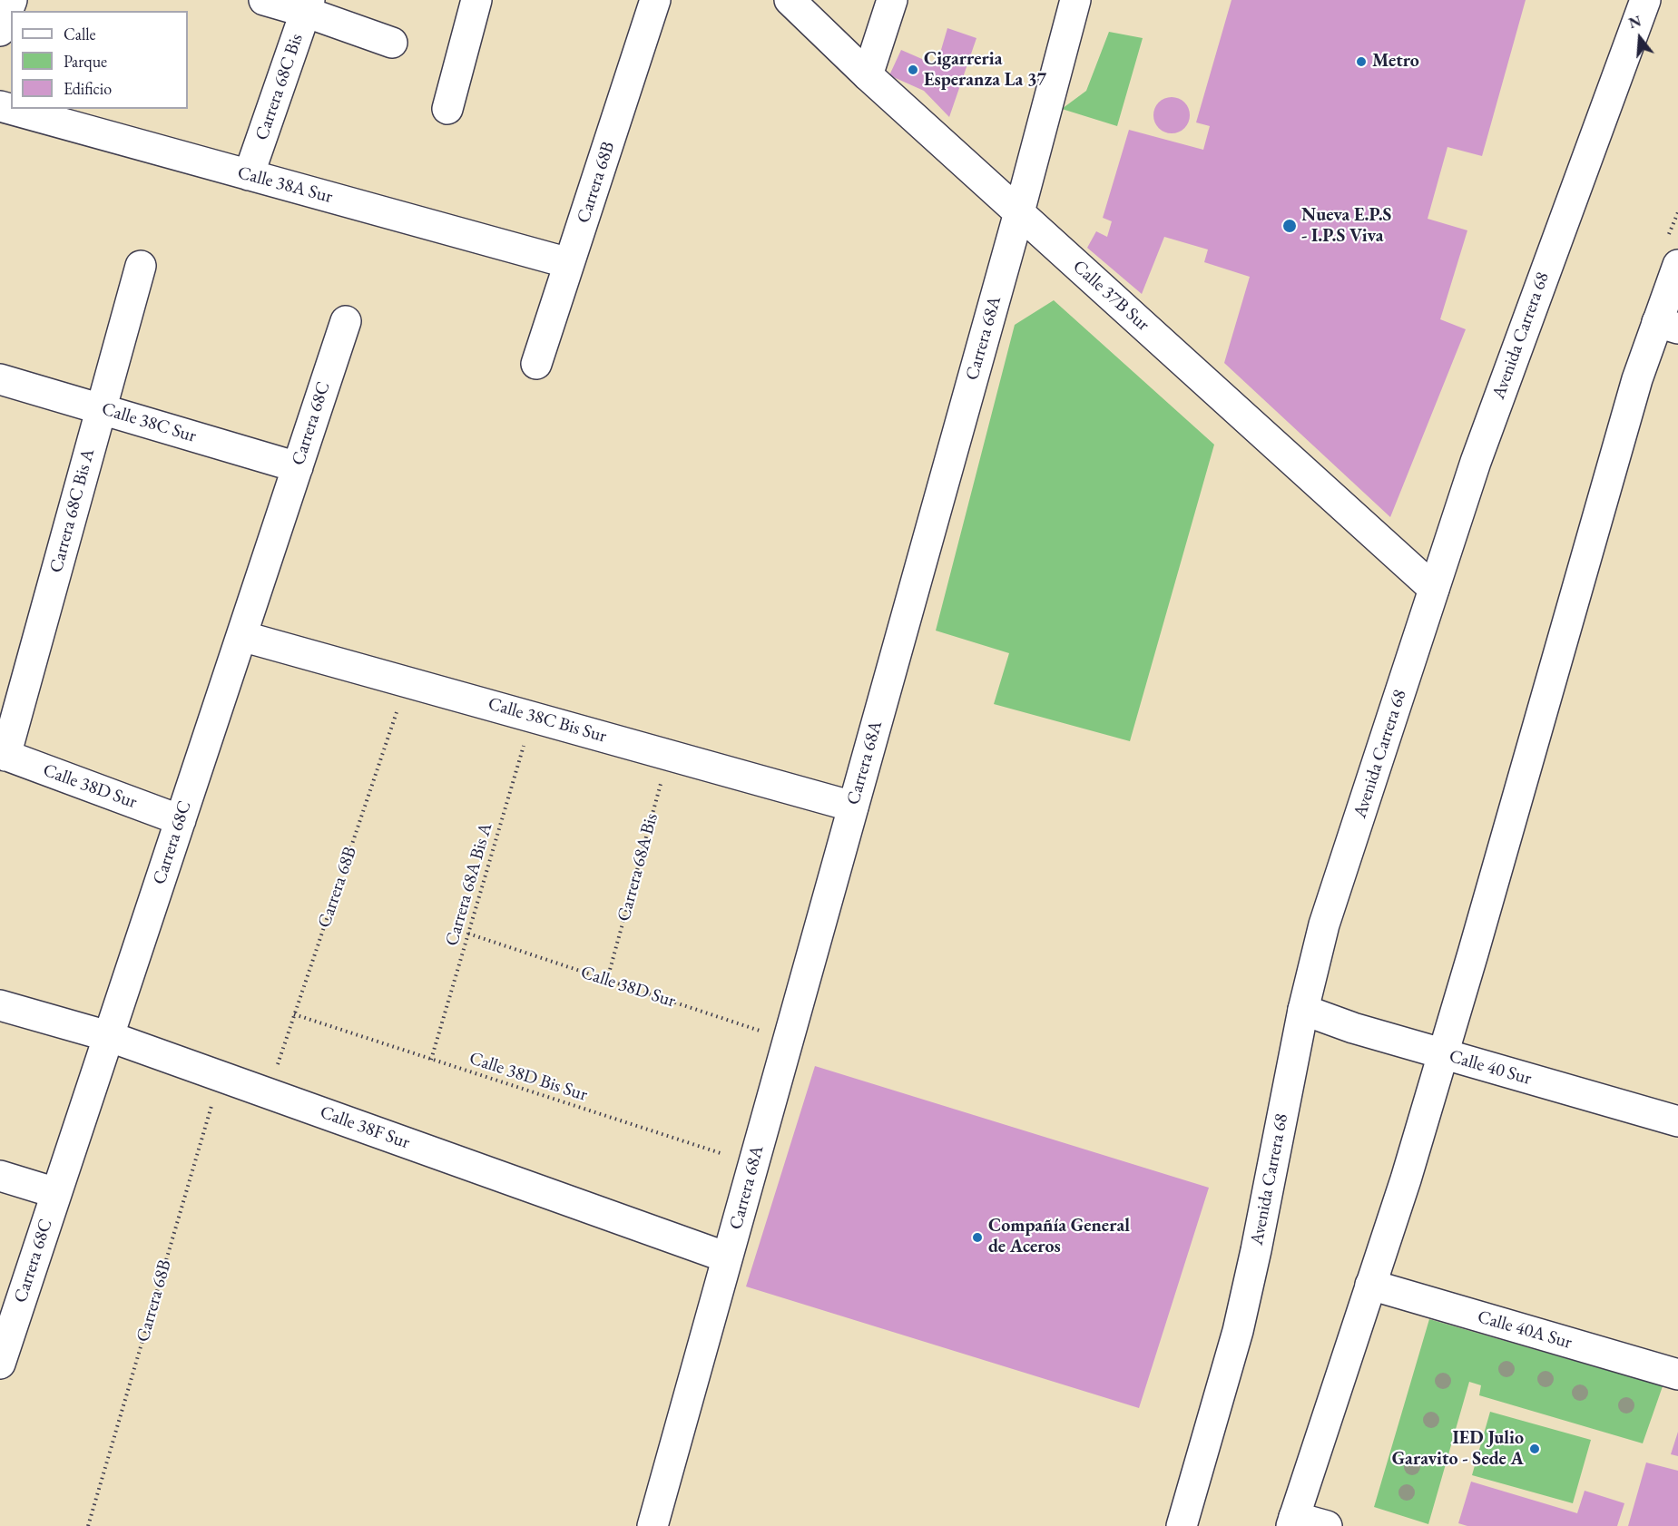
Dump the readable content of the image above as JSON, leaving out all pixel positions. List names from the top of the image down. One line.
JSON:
{"streets":{"street":["Carrera 68C Bis","Carrera 68B","Calle 38A Sur","Calle 37B Sur","Avenida Carrera 68","Carrera 68A","Calle 38C Sur","Carrera 68C","Carrera 68C Bis A","Calle 38C Bis Sur","Calle 38D Sur","Calle 40 Sur","Calle 38F Sur","Calle 40A Sur"],"path":["Carrera 68A Bis","Carrera 68A Bis A","Calle 38D Bis Sur"]},"crossings":[["Carrera 68C Bis","Calle 38A Sur"],["Carrera 68B","Calle 38A Sur"],["Carrera 68B","Calle 38C Bis Sur"],["Carrera 68B","Calle 38D Bis Sur"],["Carrera 68B","Calle 38F Sur"],["Calle 37B Sur","Avenida Carrera 68"],["Calle 37B Sur","Carrera 68A"],["Avenida Carrera 68","Calle 40 Sur"],["Carrera 68A","Calle 38C Bis Sur"],["Carrera 68A","Calle 38D Sur"],["Carrera 68A","Calle 38D Bis Sur"],["Carrera 68A","Calle 38F Sur"],["Calle 38C Sur","Carrera 68C"],["Calle 38C Sur","Carrera 68C Bis A"],["Carrera 68C","Calle 38C Bis Sur"],["Carrera 68C","Calle 38D Sur"],["Carrera 68C","Calle 38F Sur"],["Carrera 68C Bis A","Calle 38D Sur"],["Calle 38C Bis Sur","Carrera 68A Bis"],["Calle 38C Bis Sur","Carrera 68A Bis A"],["Calle 38D Sur","Carrera 68A Bis"],["Calle 38D Sur","Carrera 68A Bis A"],["Carrera 68A Bis A","Calle 38D Bis Sur"]],"places":["Metro","Cigarreria Esperanza La 37","Nueva E.P.S - I.P.S Viva","Compañía General de Aceros","IED Julio Garavito - Sede A"],"legend":["Calle","Parque","Edificio"],"north":"top"}
